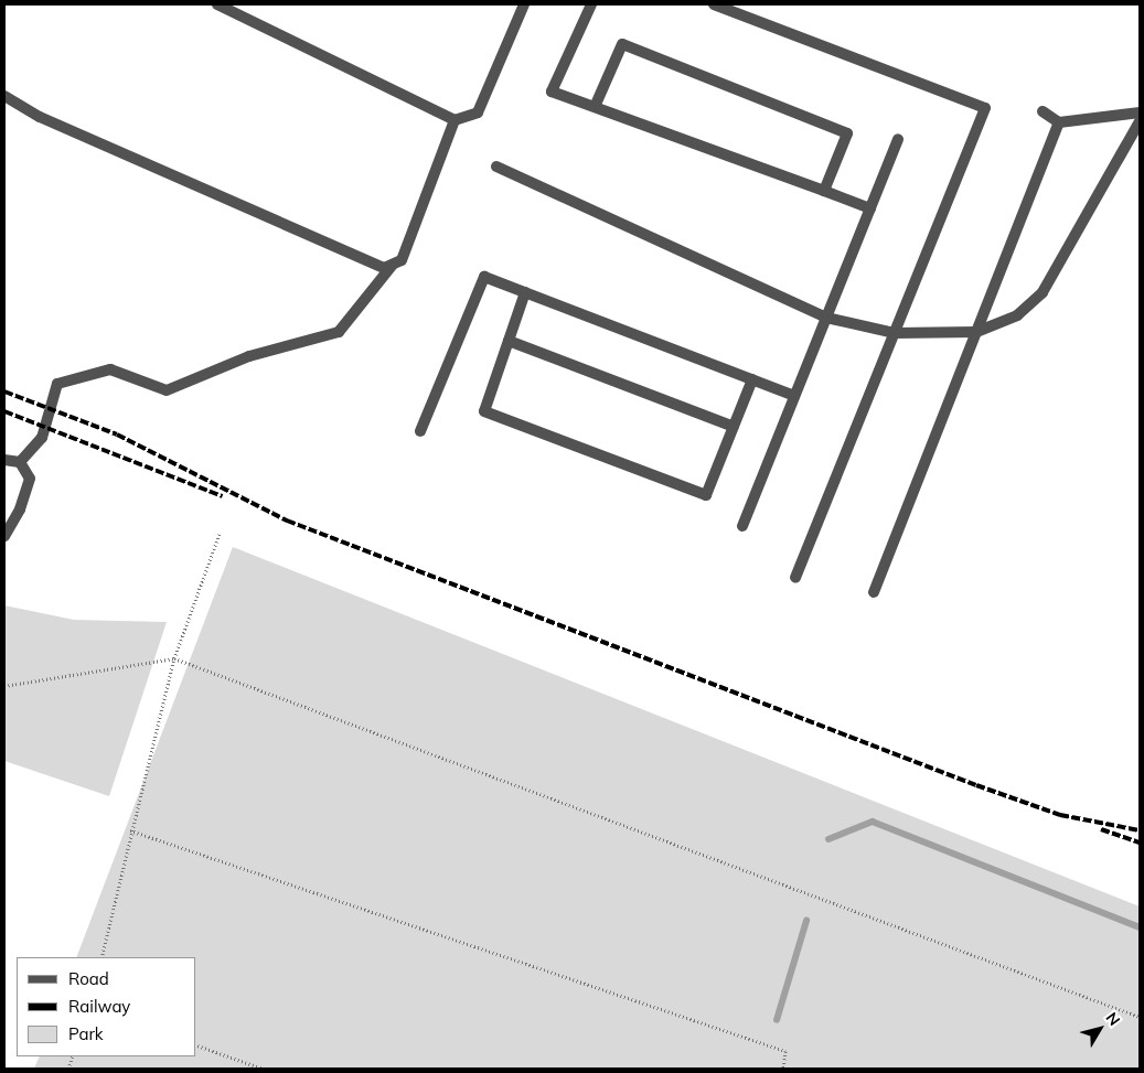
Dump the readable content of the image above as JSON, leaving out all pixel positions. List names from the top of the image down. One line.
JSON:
{"legend":["Road","Railway","Park"],"north":"top right"}
